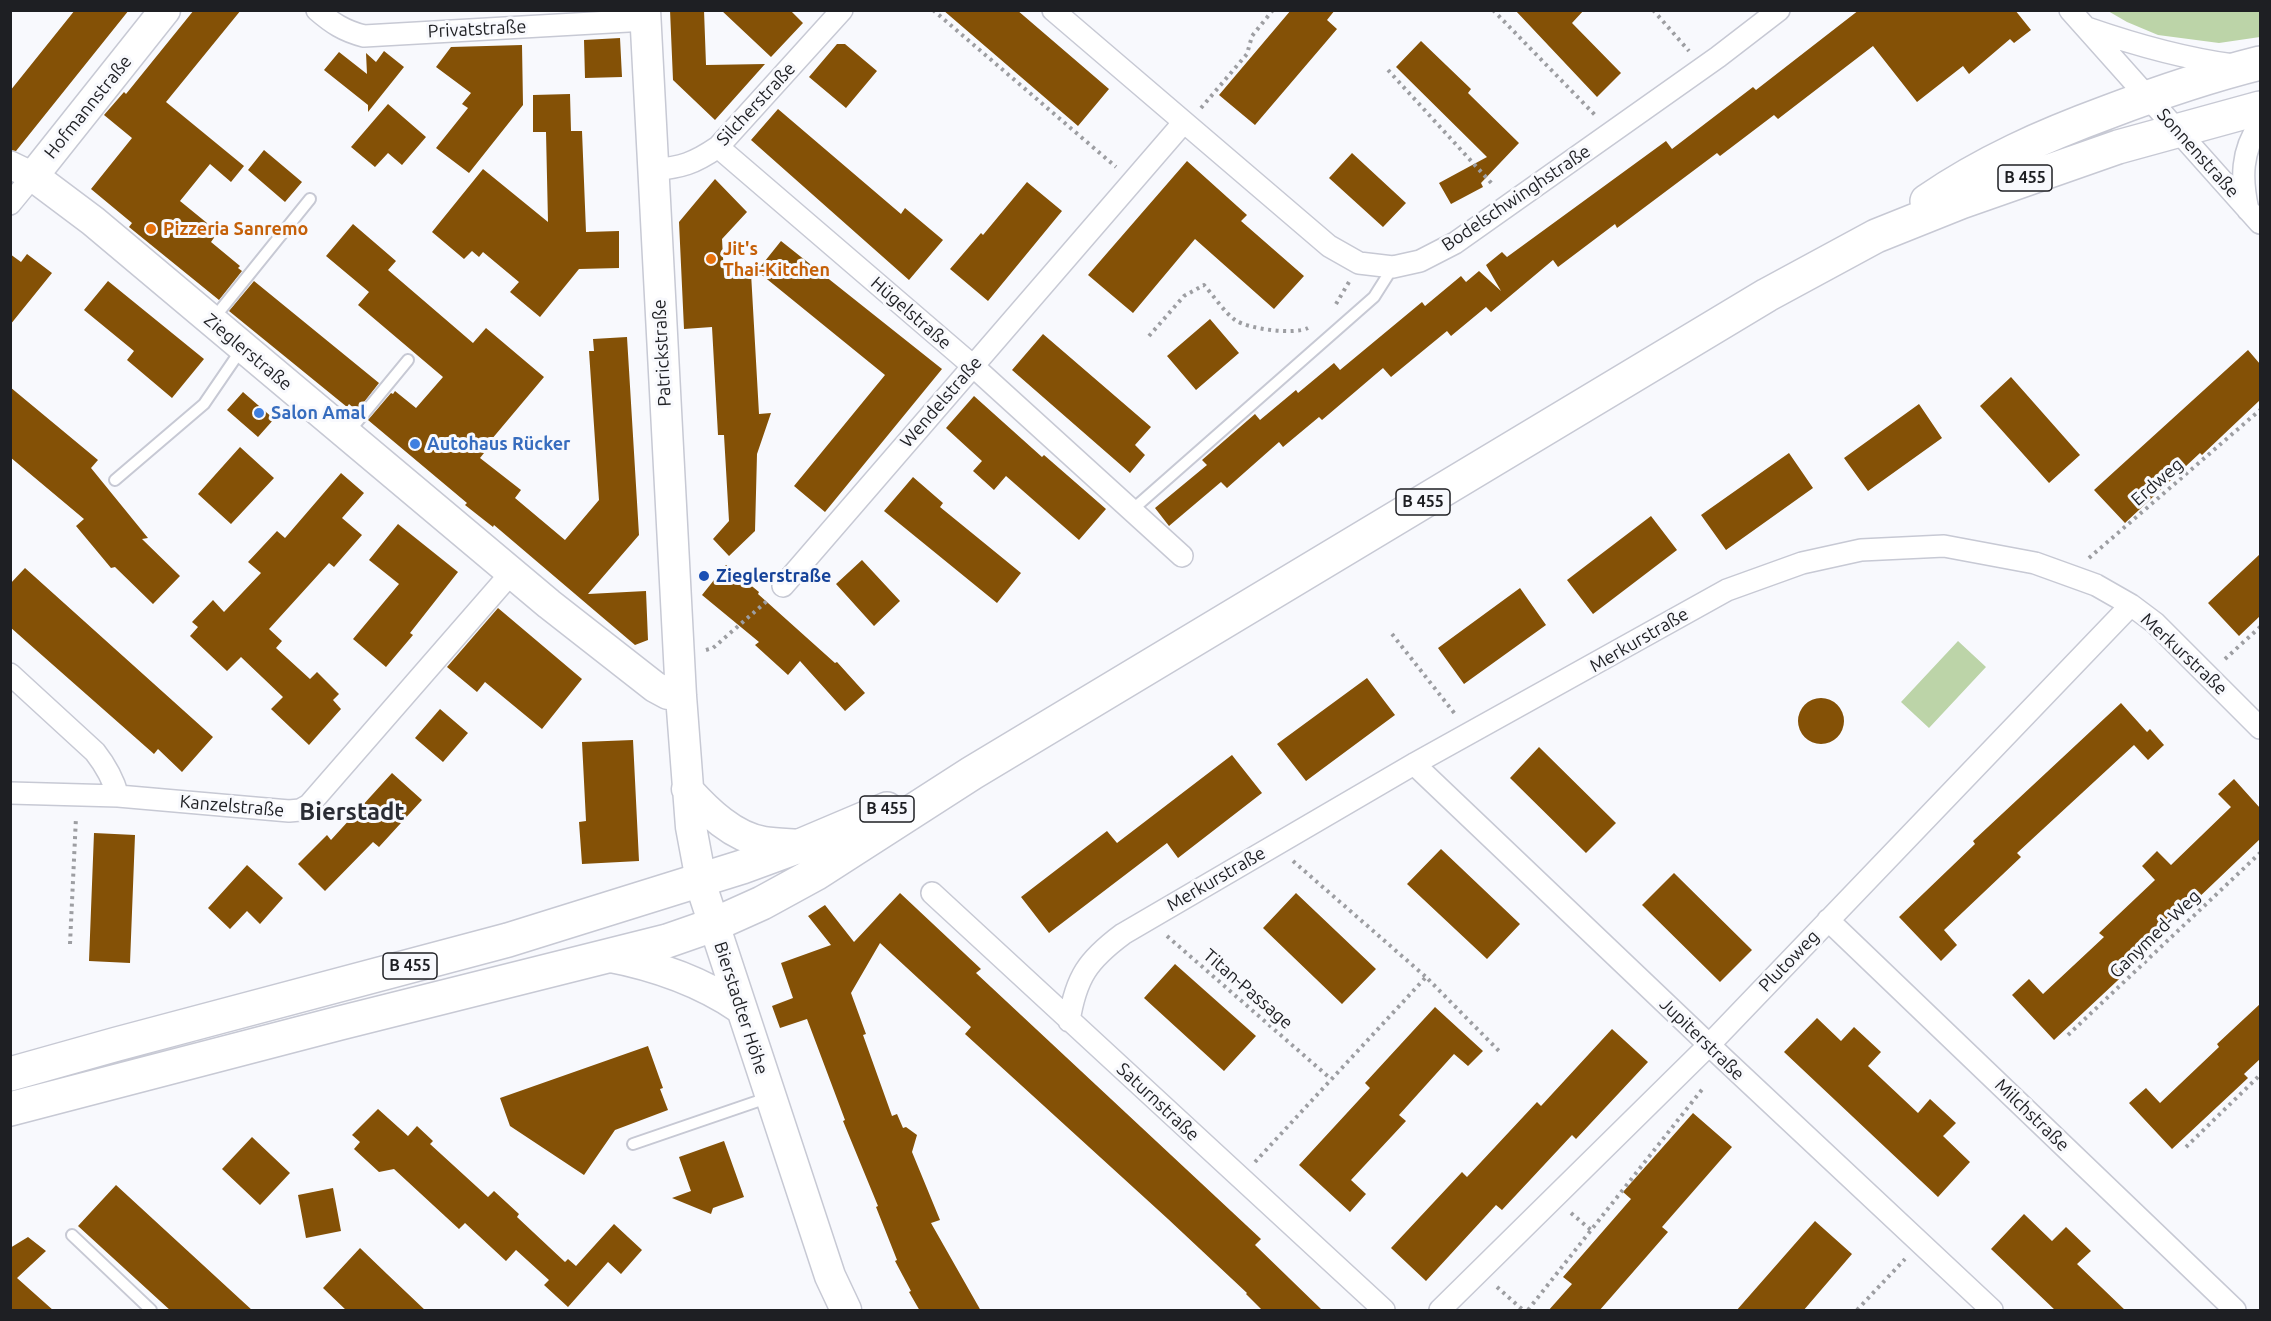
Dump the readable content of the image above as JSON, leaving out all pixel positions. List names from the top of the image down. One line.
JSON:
{"streets":{"main road":["Hofmannstraße","B 455","Zieglerstraße","Patrickstraße","Bierstadter Höhe"],"street":["Privatstraße","Silcherstraße","Sonnenstraße","Bodelschwinghstraße","Hügelstraße","Wendelstraße","Merkurstraße","Kanzelstraße","Plutoweg","Jupiterstraße","Saturnstraße","Milchstraße"],"path":["Erdweg","Ganymed-Weg","Titan-Passage"]},"crossings":[["Privatstraße","Patrickstraße"],["Silcherstraße","Hügelstraße"],["Silcherstraße","Patrickstraße"],["Hofmannstraße","Zieglerstraße"],["Sonnenstraße","B 455"],["B 455","Bierstadter Höhe"],["Bodelschwinghstraße","Wendelstraße"],["Hügelstraße","Wendelstraße"],["Zieglerstraße","Patrickstraße"],["Zieglerstraße","Kanzelstraße"],["Zieglerstraße","Bierstadter Höhe"],["Patrickstraße","Bierstadter Höhe"],["Erdweg","Merkurstraße"],["Merkurstraße","Plutoweg"],["Merkurstraße","Titan-Passage"],["Merkurstraße","Jupiterstraße"],["Merkurstraße","Saturnstraße"],["Plutoweg","Jupiterstraße"],["Plutoweg","Milchstraße"]],"districts":["Bierstadt"],"places":["Pizzeria Sanremo","Jit's Thai-Kitchen","Salon Amal","Autohaus Rücker","Zieglerstraße"]}
